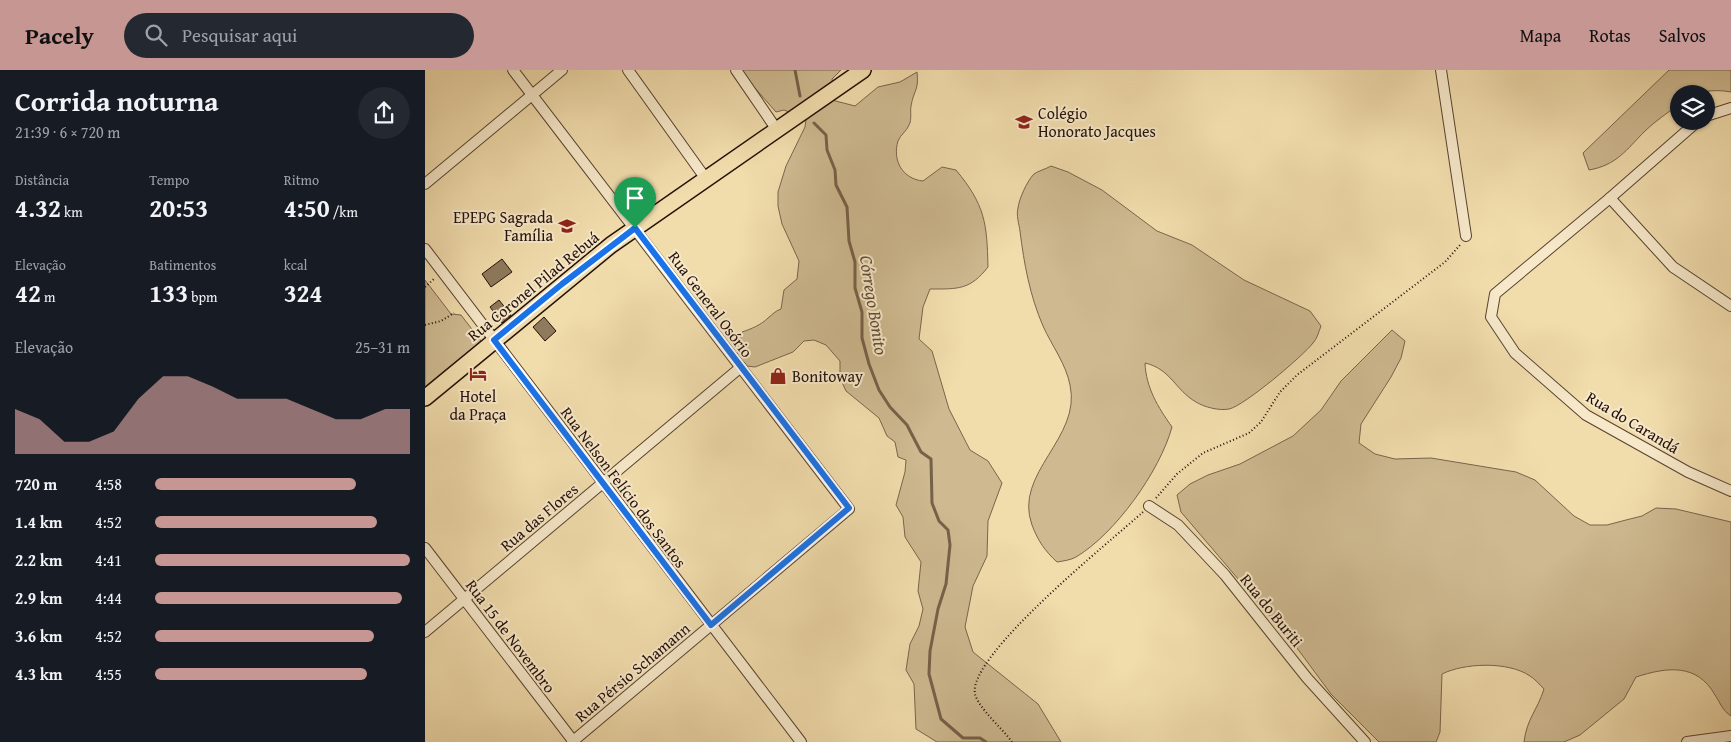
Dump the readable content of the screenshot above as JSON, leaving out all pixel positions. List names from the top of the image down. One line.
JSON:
{"streets":{"main road":["Rua Coronel Pilad Rebuá"],"street":["Rua General Osório","Rua do Carandá","Rua Nelson Felício dos Santos","Rua das Flores","Rua do Buriti","Rua 15 de Novembro","Rua Pérsio Schamann"]},"crossings":[["Rua Coronel Pilad Rebuá","Rua General Osório"],["Rua Coronel Pilad Rebuá","Rua Nelson Felício dos Santos"],["Rua General Osório","Rua das Flores"],["Rua General Osório","Rua Pérsio Schamann"],["Rua Nelson Felício dos Santos","Rua das Flores"],["Rua Nelson Felício dos Santos","Rua Pérsio Schamann"],["Rua das Flores","Rua 15 de Novembro"],["Rua 15 de Novembro","Rua Pérsio Schamann"]],"water":["Córrego Bonito"],"places":{"school or university":["Colégio Honorato Jacques","EPEPG Sagrada Família"],"hotel":["Hotel da Praça"],"shop":["Bonitoway"]},"page":{"header":"Pacely","search":"Pesquisar aqui","nav":["Mapa","Rotas","Salvos"],"heading":["Corrida noturna","21:39 · 6 × 720 m"],"stats":[["Distância","4.32 km"],["Tempo","20:53"],["Ritmo","4:50 /km"],["Elevação","42 m"],["Batimentos","133 bpm"],["kcal","324"]],"chart":["Elevação","25–31 m"],"list":[{"name":"720 m","note":"4:58"},{"name":"1.4 km","note":"4:52"},{"name":"2.2 km","note":"4:41"},{"name":"2.9 km","note":"4:44"},{"name":"3.6 km","note":"4:52"},{"name":"4.3 km","note":"4:55"}]}}
